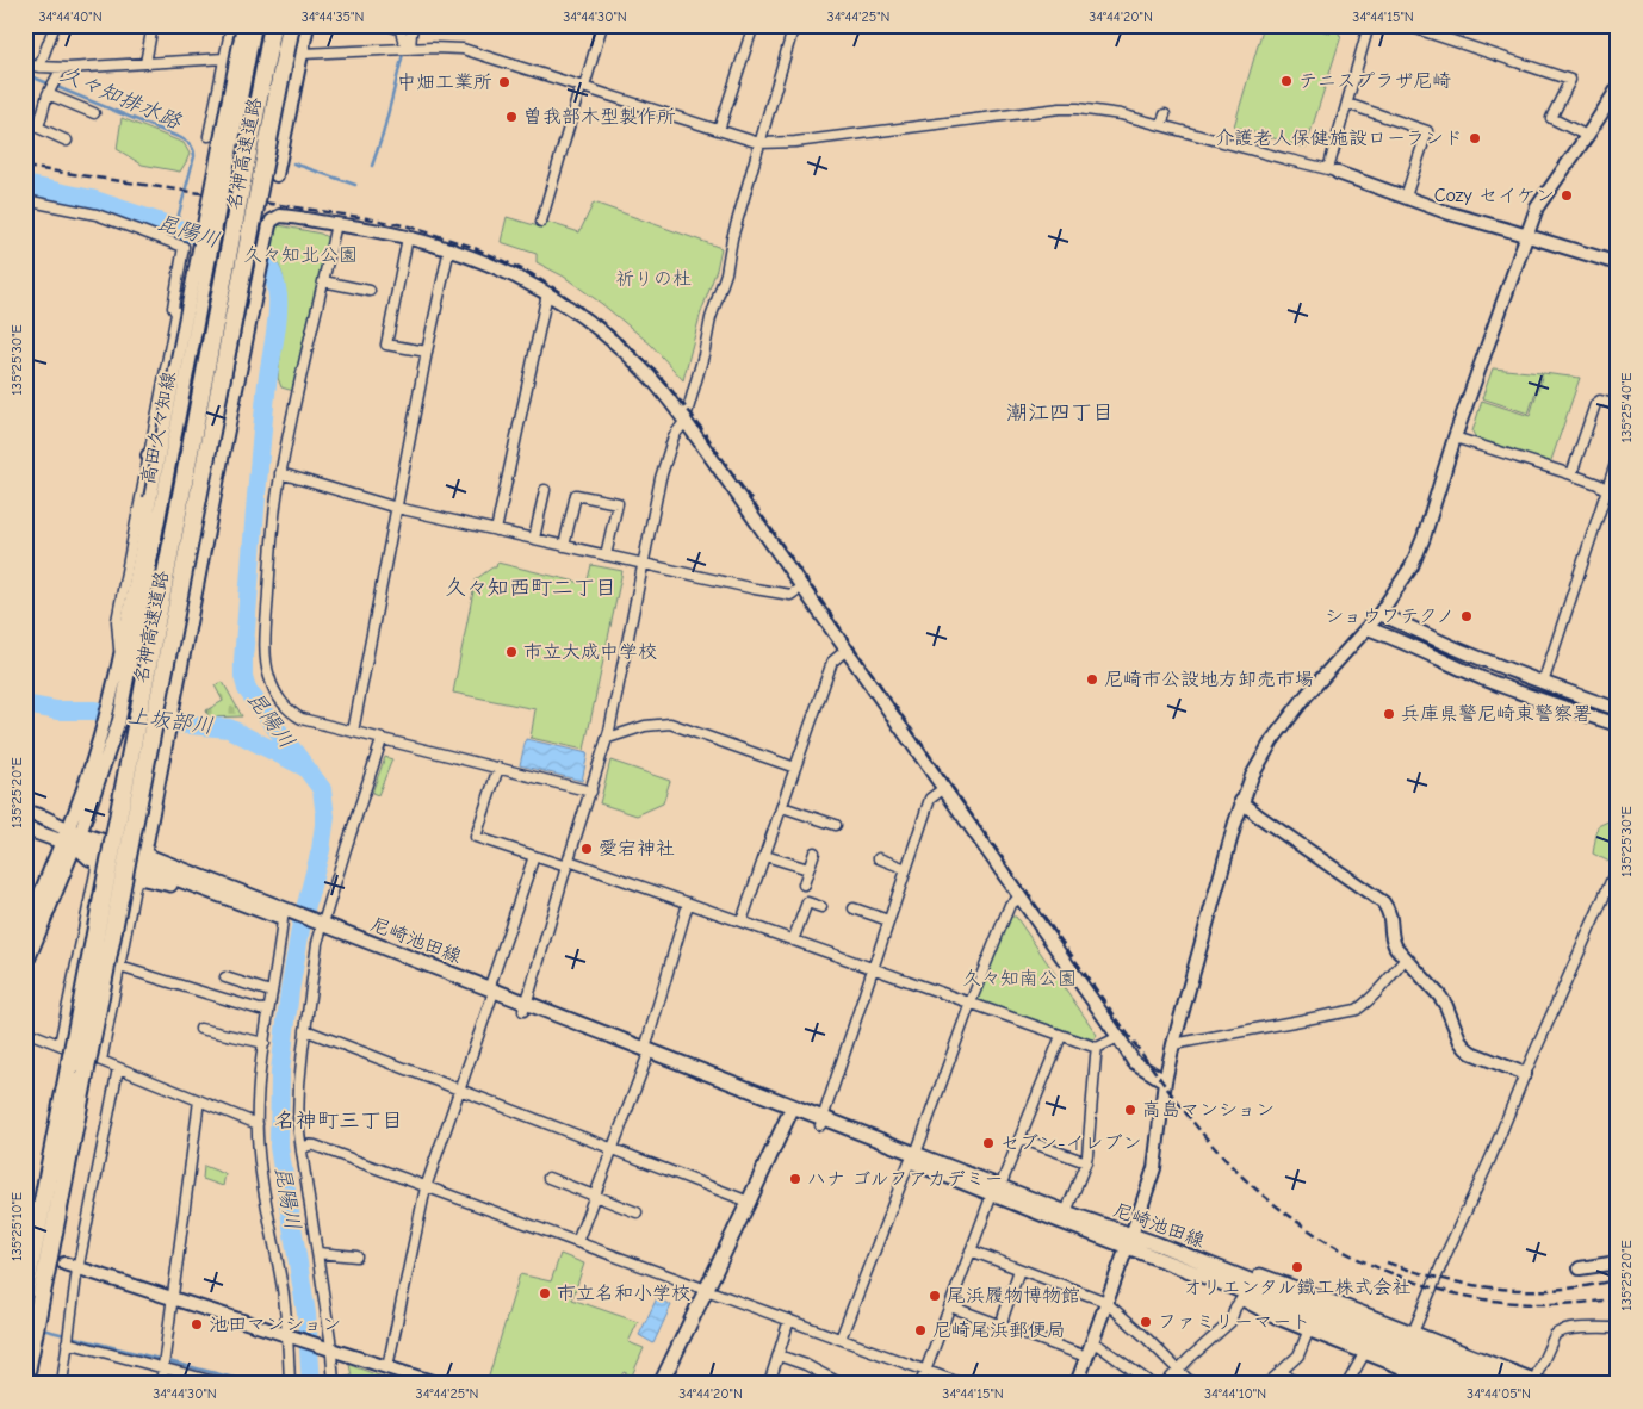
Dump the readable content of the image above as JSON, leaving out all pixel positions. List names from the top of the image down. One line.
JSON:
{"streets":{"highway":["名神高速道路"],"main road":["尼崎池田線"],"street":["高田久々知線"]},"crossings":[["高田久々知線","尼崎池田線"]],"districts":["潮江四丁目","久々知西町二丁目","名神町三丁目"],"water":["久々知排水路","昆陽川","上坂部川"],"parks":["久々知北公園","祈りの杜","久々知南公園"],"places":["テニスプラザ尼崎","中畑工業所","曽我部木型製作所","介護老人保健施設ローランド","Cozy セイケン","ショウワテクノ","市立大成中学校","尼崎市公設地方卸売市場","兵庫県警尼崎東警察署","愛宕神社","高島マンション","セブン-イレブン","ハナ ゴルフアカデミー","オリエンタル鐵工株式会社","市立名和小学校","尾浜履物博物館","ファミリーマート","池田マンション","尼崎尾浜郵便局"],"coordinates":["34°44'40\"N","34°44'35\"N","34°44'30\"N","34°44'25\"N","34°44'20\"N","34°44'15\"N","135°25'30\"E","135°25'40\"E","135°25'20\"E","135°25'10\"E","34°44'10\"N","34°44'05\"N"]}
